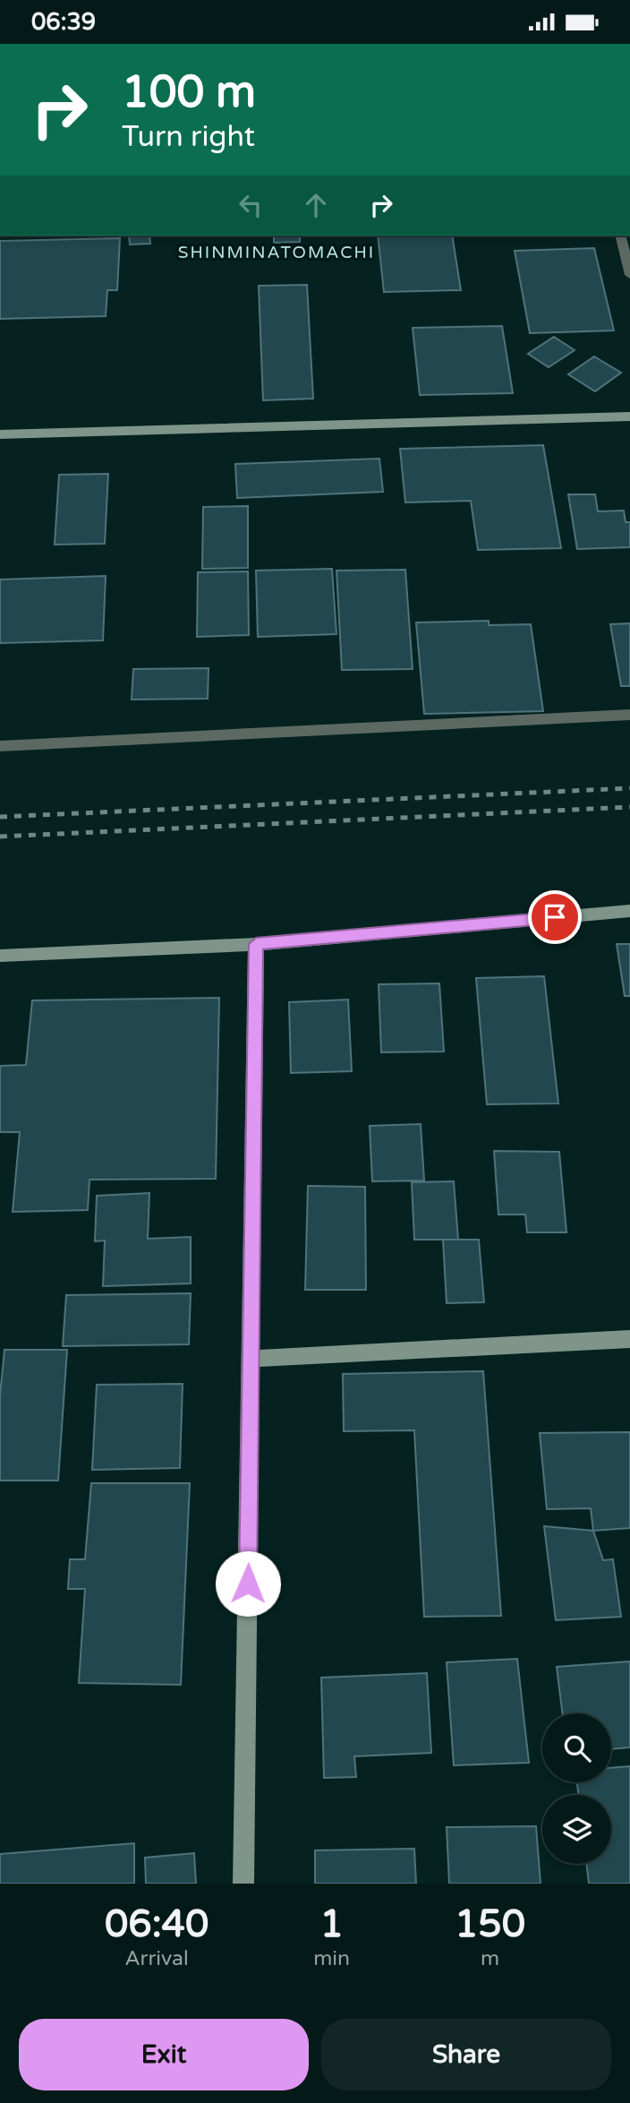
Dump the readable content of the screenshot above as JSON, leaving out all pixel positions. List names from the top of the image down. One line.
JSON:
{"districts":["SHINMINATOMACHI"],"page":{"status":"06:39","turn":["100 m","Turn right"],"eta":["06:40","Arrival","1","min","150","m"],"buttons":["Exit","Share"]}}
